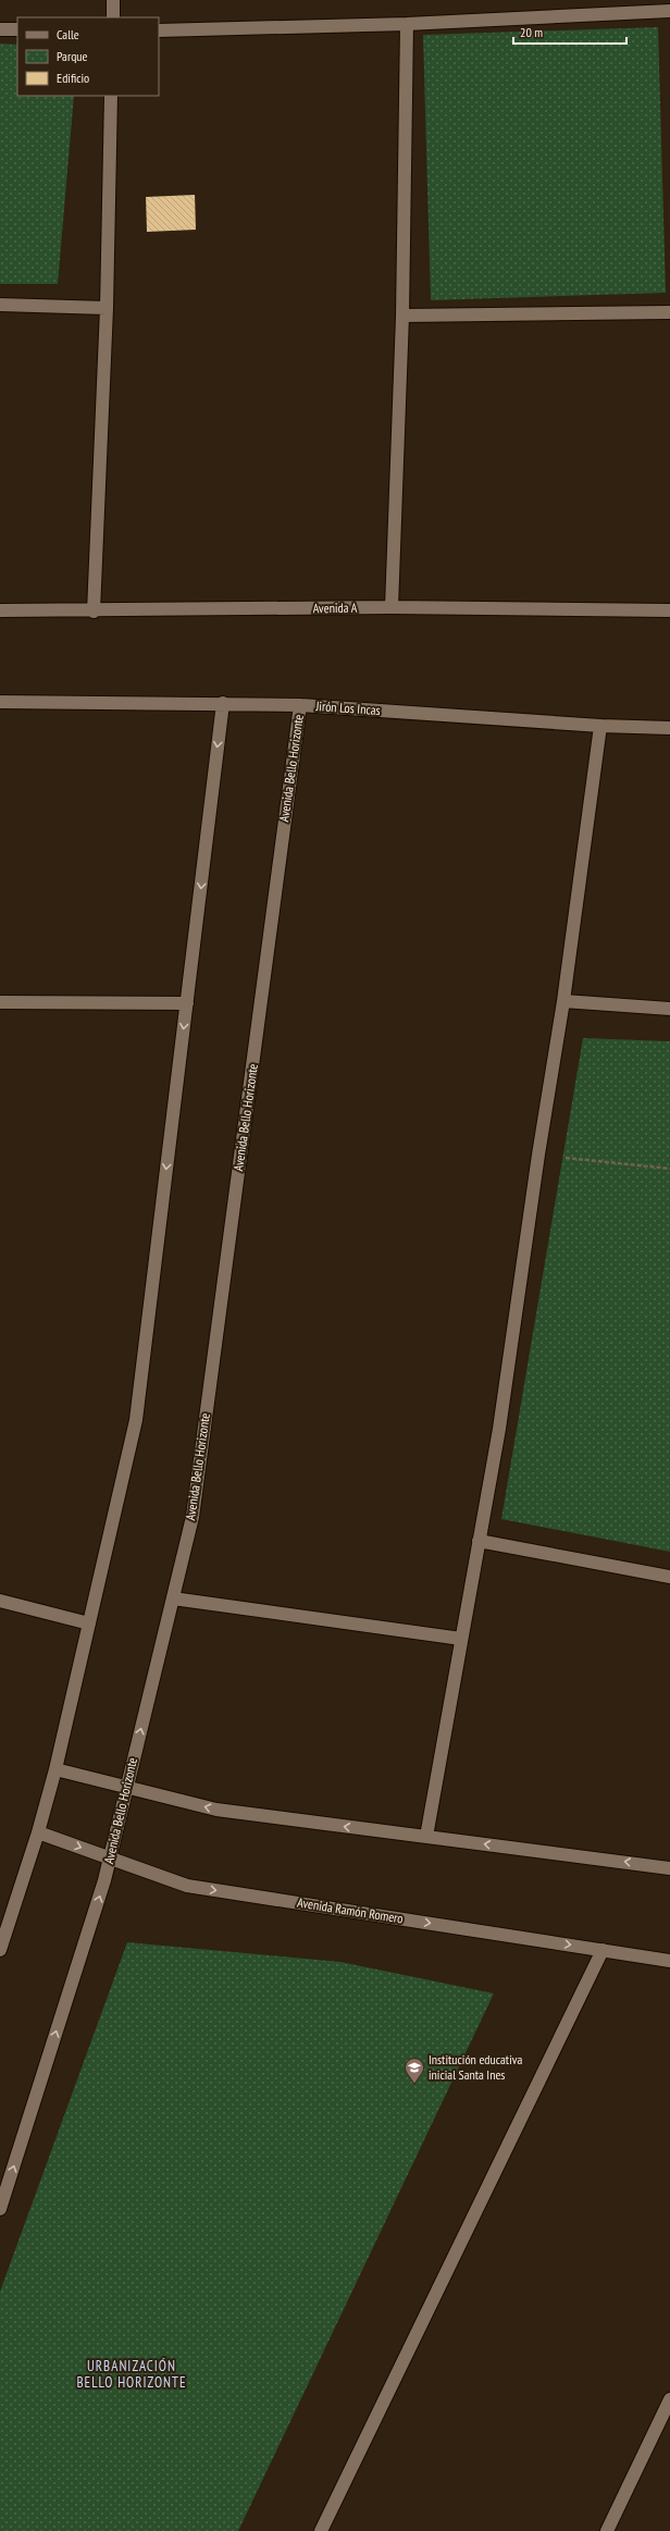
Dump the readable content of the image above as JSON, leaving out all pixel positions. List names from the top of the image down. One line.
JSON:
{"streets":{"street":["Avenida A","Jirón Los Incas","Avenida Bello Horizonte","Avenida Ramón Romero"]},"crossings":[["Jirón Los Incas","Avenida Bello Horizonte"],["Avenida Bello Horizonte","Avenida Ramón Romero"]],"districts":["URBANIZACIÓN BELLO HORIZONTE"],"places":{"school or university":["Institución educativa inicial Santa Ines"]},"legend":["Calle","Parque","Edificio"],"scale_bar":"20 m"}
